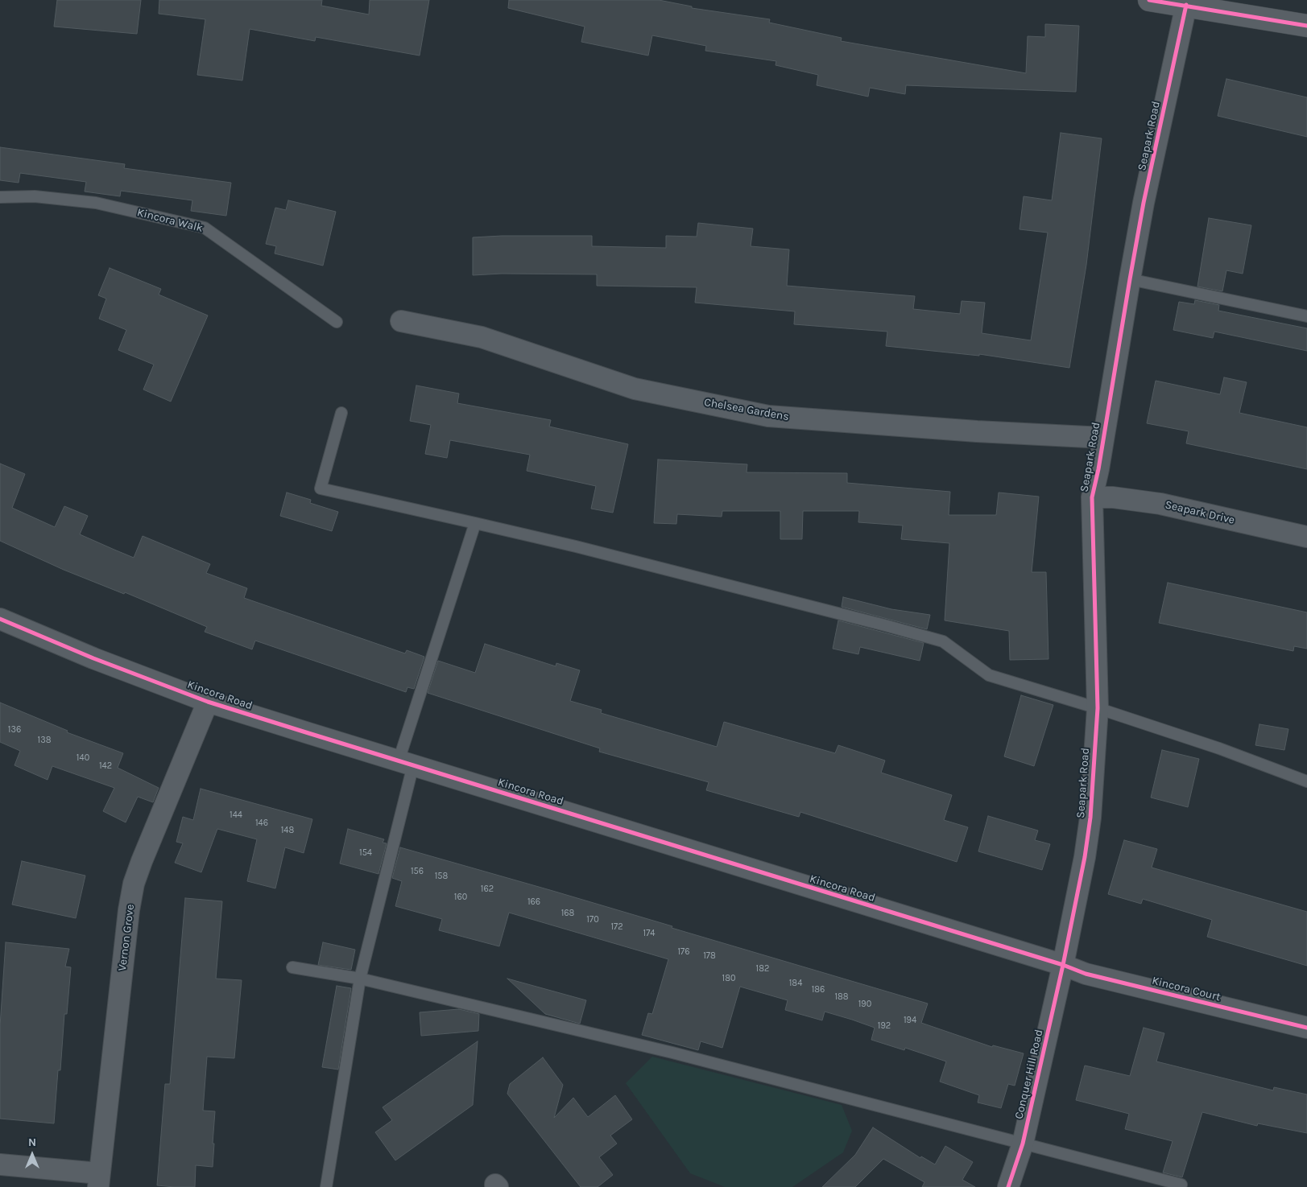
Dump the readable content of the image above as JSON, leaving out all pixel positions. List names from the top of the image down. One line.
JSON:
{"streets":{"street":["Seapark Road","Chelsea Gardens","Seapark Drive","Kincora Road","Vernon Grove","Kincora Court","Conquer Hill Road"],"lane":["Kincora Walk"]},"crossings":[["Seapark Road","Chelsea Gardens"],["Seapark Road","Seapark Drive"],["Seapark Road","Kincora Road"],["Seapark Road","Kincora Court"],["Seapark Road","Conquer Hill Road"],["Kincora Road","Vernon Grove"],["Kincora Road","Kincora Court"],["Kincora Road","Conquer Hill Road"],["Kincora Court","Conquer Hill Road"]],"house_numbers":["136","138","140","142","144","146","148","154","156","158","162","160","166","168","170","172","174","176","178","182","180","184","186","188","190","194","192"],"north":"top"}
